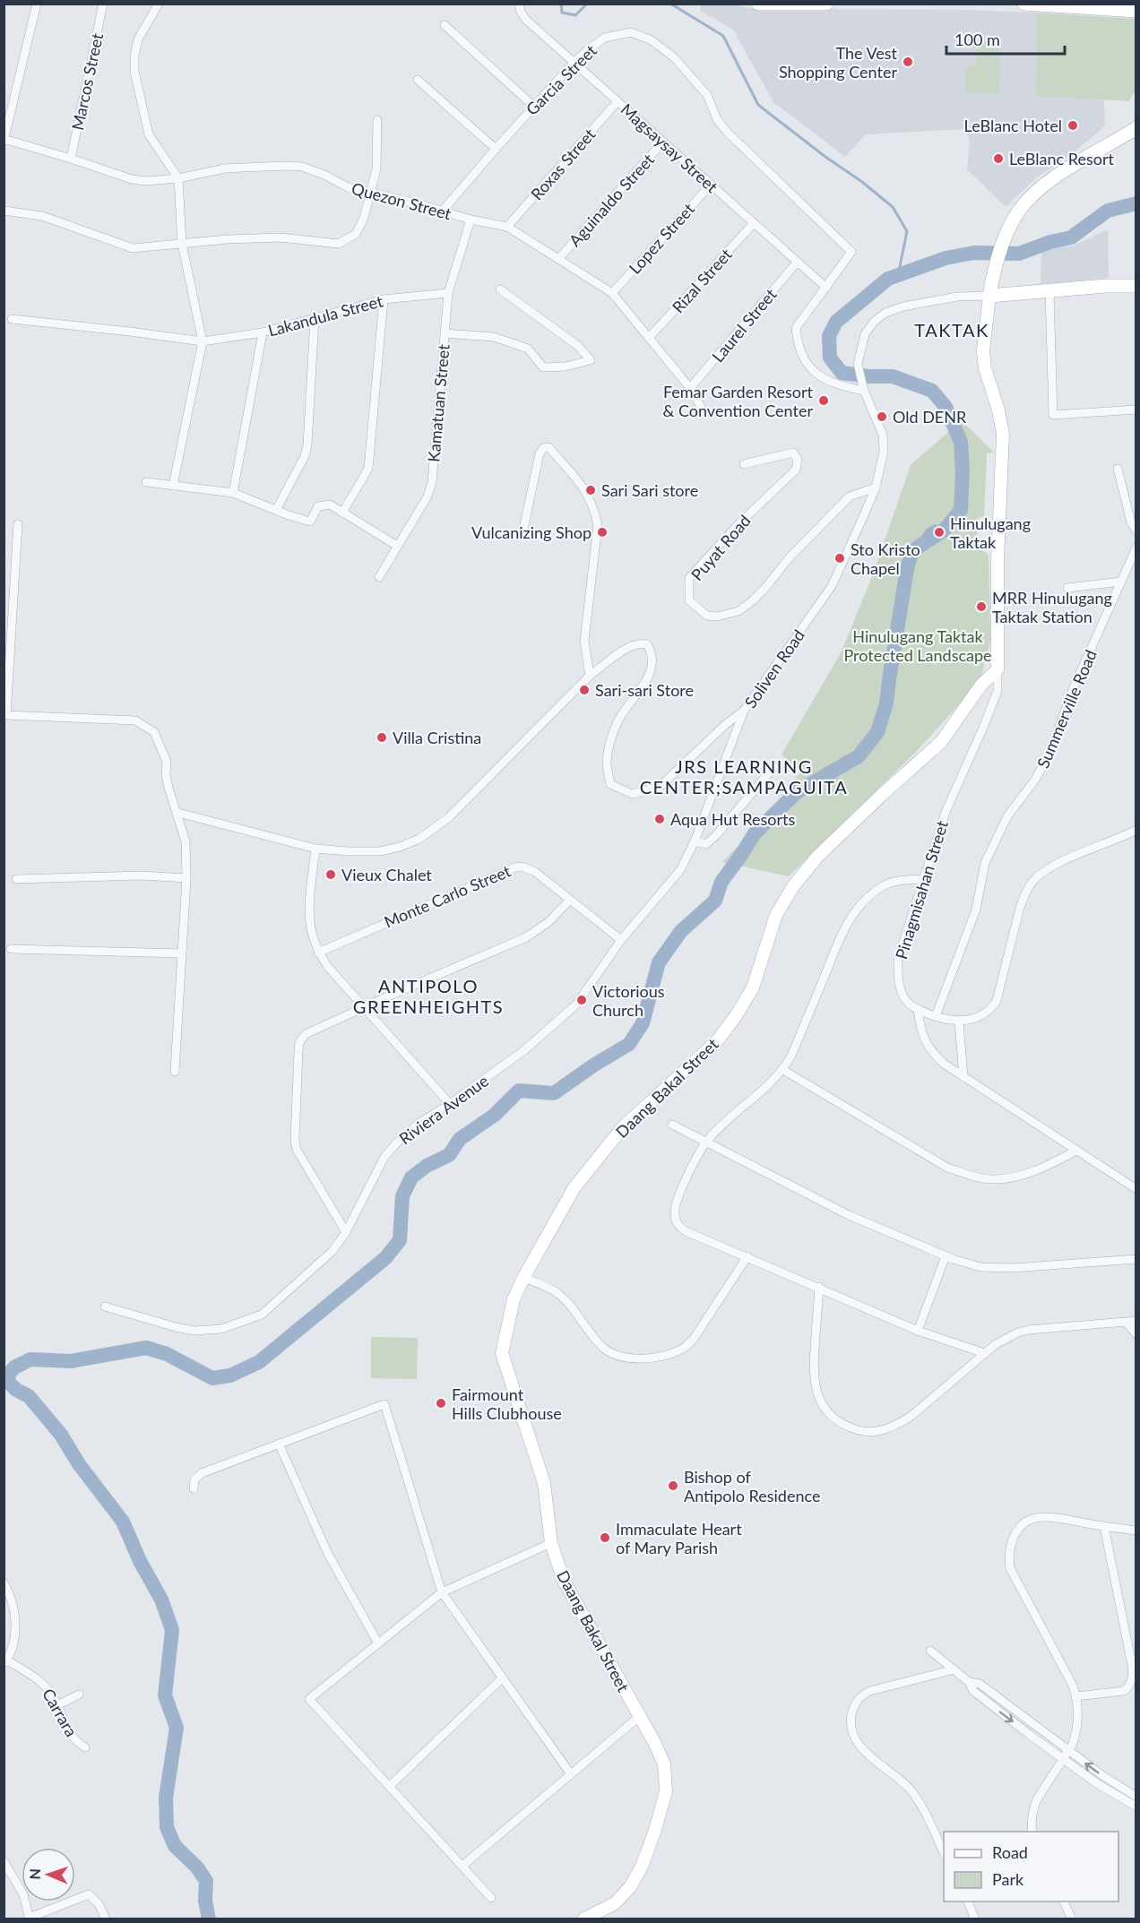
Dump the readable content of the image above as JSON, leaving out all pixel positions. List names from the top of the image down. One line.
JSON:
{"streets":{"street":["Garcia Street","Marcos Street","Magsaysay Street","Roxas Street","Aguinaldo Street","Quezon Street","Lopez Street","Rizal Street","Lakandula Street","Laurel Street","Kamatuan Street","Puyat Road","Soliven Road","Summerville Road","Pinagmisahan Street","Monte Carlo Street","Daang Bakal Street","Riviera Avenue","Carrara"]},"crossings":[["Garcia Street","Magsaysay Street"],["Garcia Street","Quezon Street"],["Marcos Street","Quezon Street"],["Magsaysay Street","Roxas Street"],["Magsaysay Street","Aguinaldo Street"],["Magsaysay Street","Lopez Street"],["Magsaysay Street","Rizal Street"],["Magsaysay Street","Laurel Street"],["Roxas Street","Quezon Street"],["Aguinaldo Street","Quezon Street"],["Quezon Street","Lopez Street"],["Quezon Street","Rizal Street"],["Quezon Street","Laurel Street"],["Quezon Street","Kamatuan Street"],["Lakandula Street","Kamatuan Street"],["Puyat Road","Soliven Road"],["Soliven Road","Monte Carlo Street"],["Soliven Road","Riviera Avenue"],["Summerville Road","Pinagmisahan Street"],["Pinagmisahan Street","Daang Bakal Street"],["Monte Carlo Street","Riviera Avenue"]],"districts":["TAKTAK","JRS LEARNING CENTER;SAMPAGUITA","ANTIPOLO GREENHEIGHTS"],"parks":["Hinulugang Taktak Protected Landscape"],"places":["The Vest Shopping Center","LeBlanc Hotel","LeBlanc Resort","Femar Garden Resort & Convention Center","Old DENR","Sari Sari store","Vulcanizing Shop","Hinulugang Taktak","Sto Kristo Chapel","MRR Hinulugang Taktak Station","Sari-sari Store","Villa Cristina","Aqua Hut Resorts","Vieux Chalet","Victorious Church","Fairmount Hills Clubhouse","Bishop of Antipolo Residence","Immaculate Heart of Mary Parish"],"legend":["Road","Park"],"scale_bar":"100 m","north":"left"}
